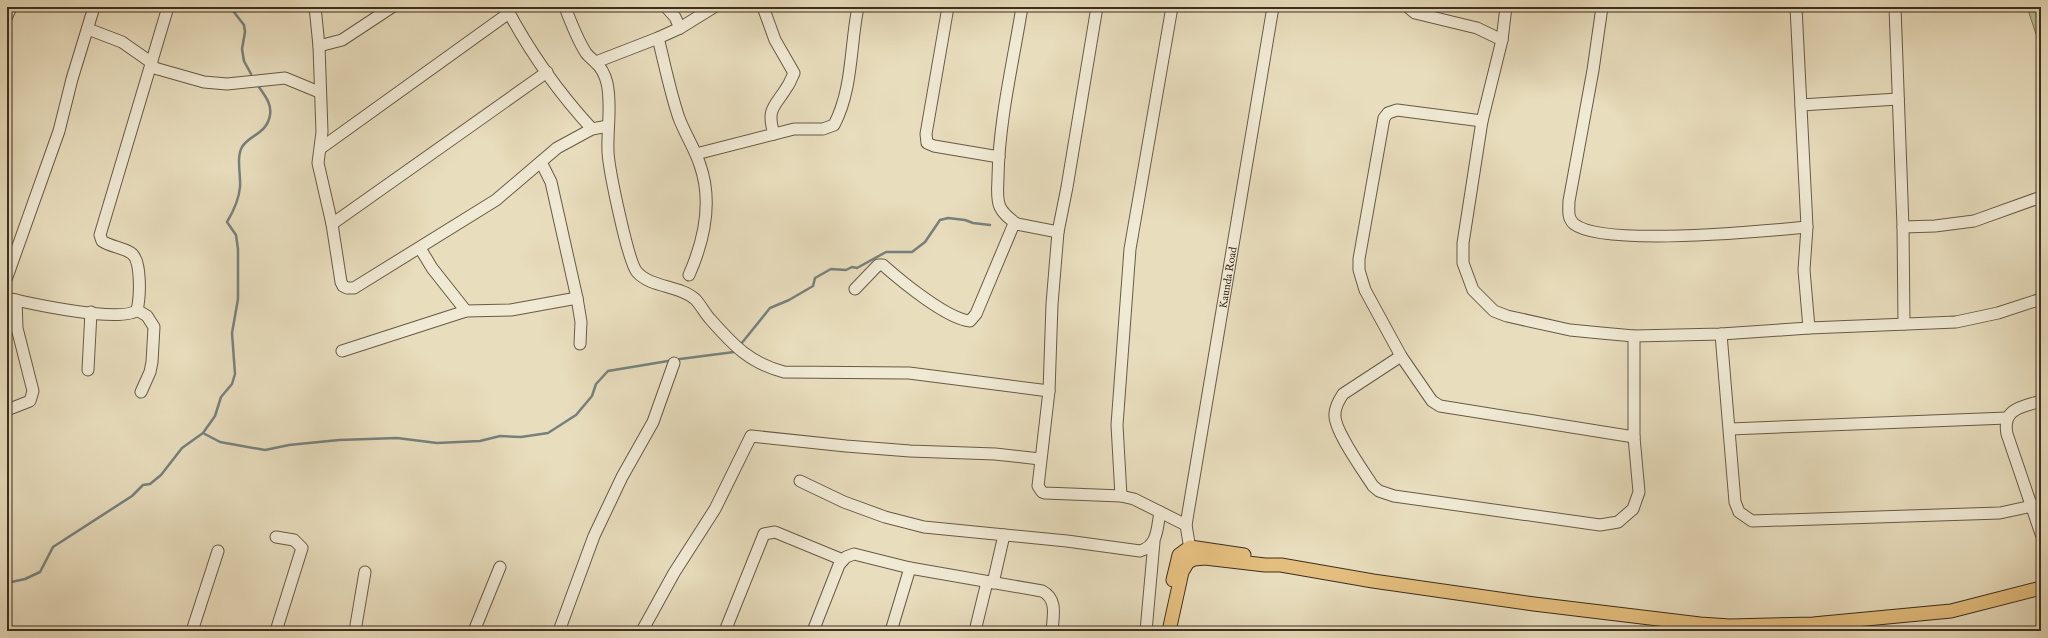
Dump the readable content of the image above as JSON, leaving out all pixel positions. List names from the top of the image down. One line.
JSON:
{"streets":{"street":["Kaunda Road"]}}
